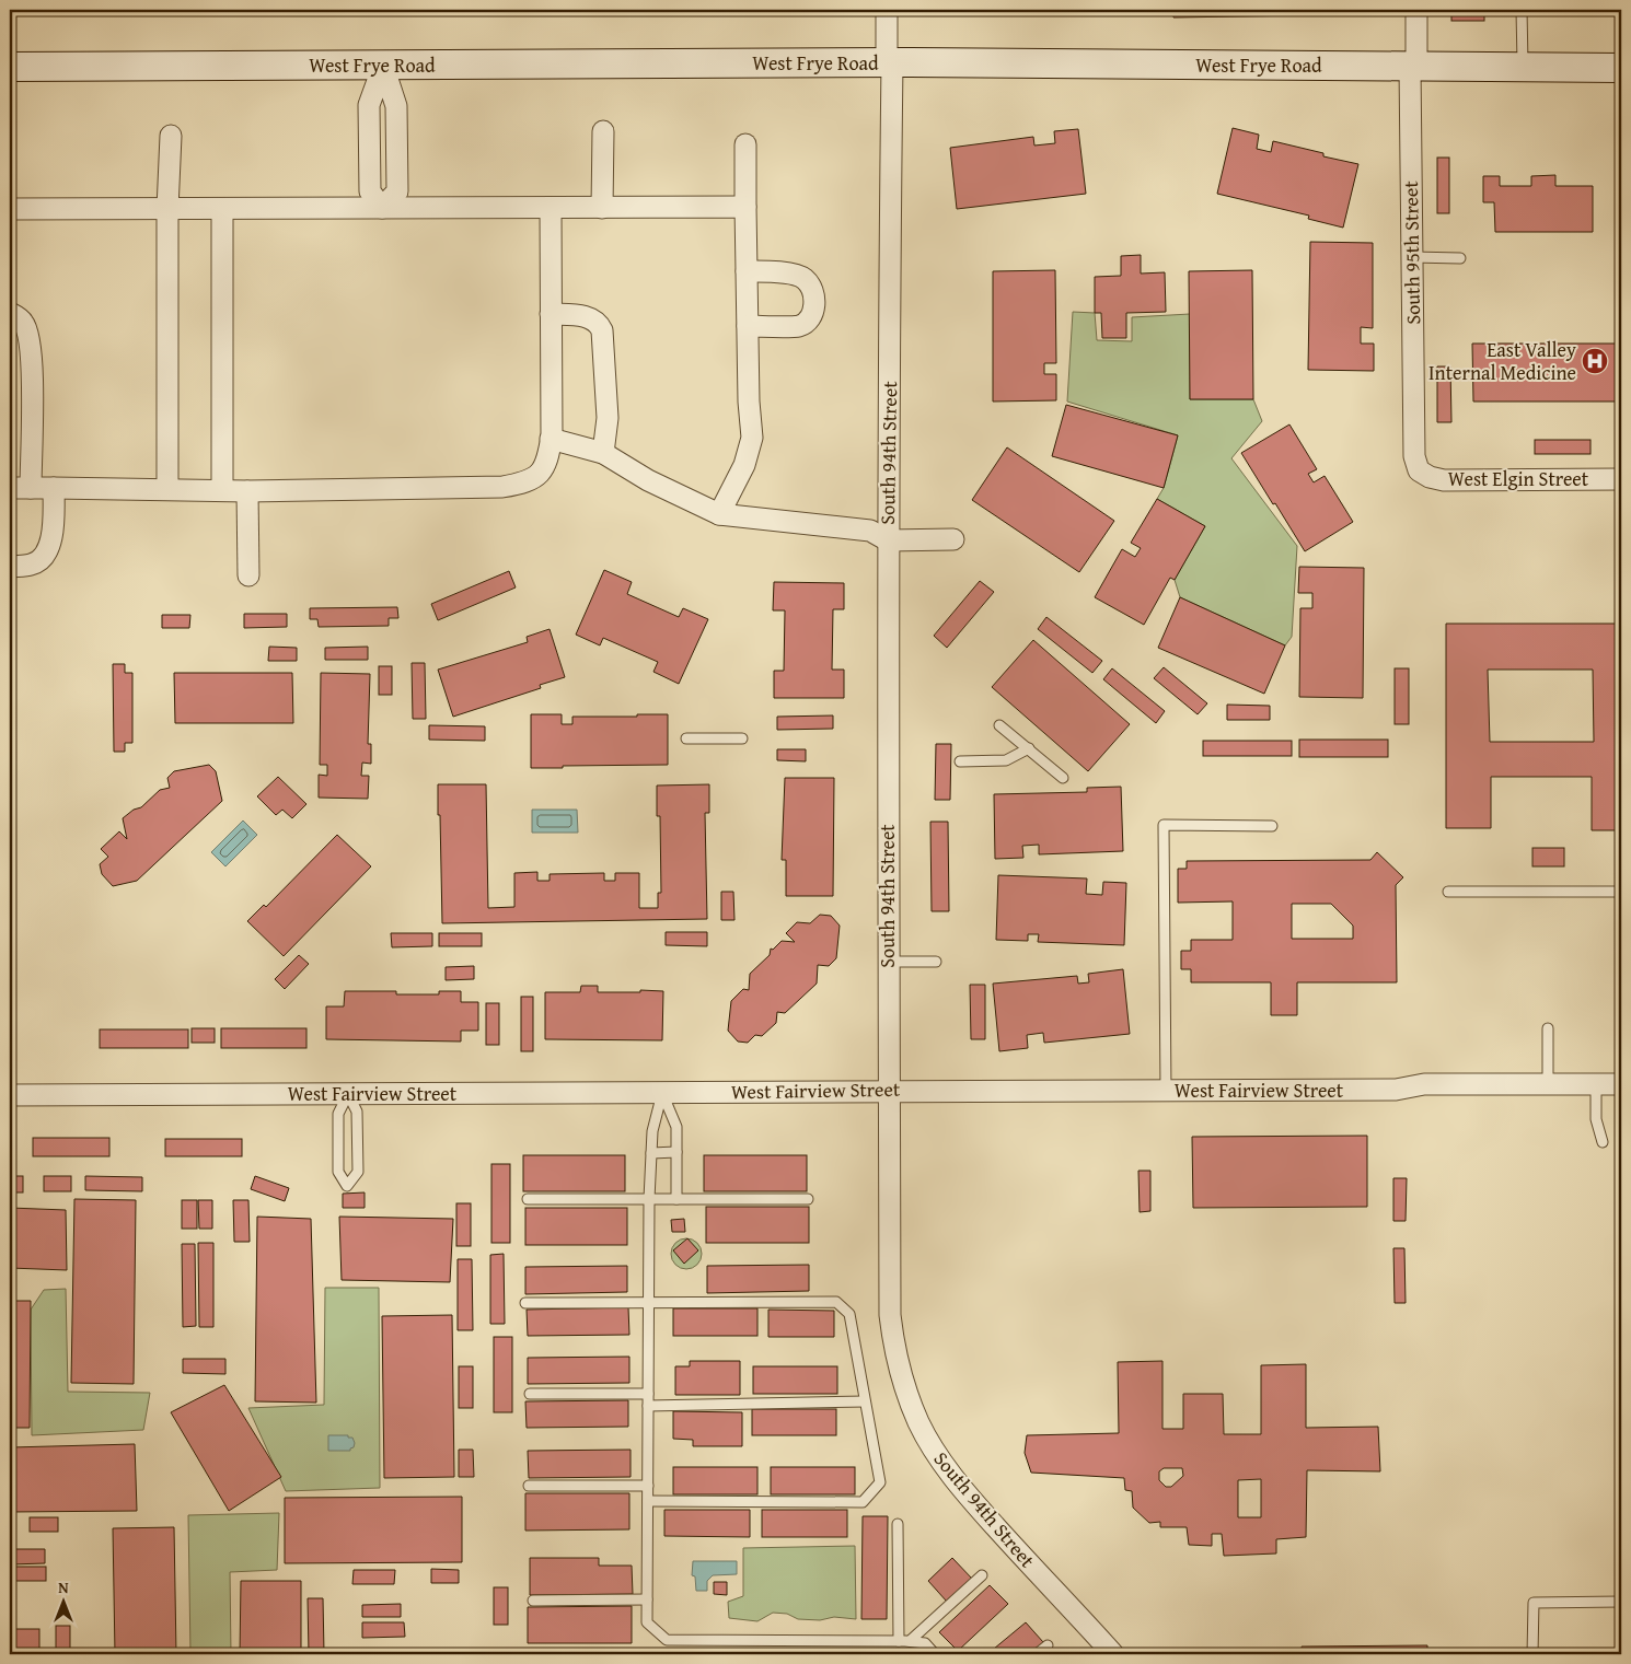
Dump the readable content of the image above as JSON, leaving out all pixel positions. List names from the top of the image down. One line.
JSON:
{"streets":{"street":["West Frye Road","South 95th Street","South 94th Street","West Elgin Street","West Fairview Street"]},"crossings":[["West Frye Road","South 95th Street"],["West Frye Road","South 94th Street"],["South 95th Street","West Elgin Street"],["South 94th Street","West Fairview Street"]],"places":{"hospital":["East Valley Internal Medicine"]},"north":"top"}
